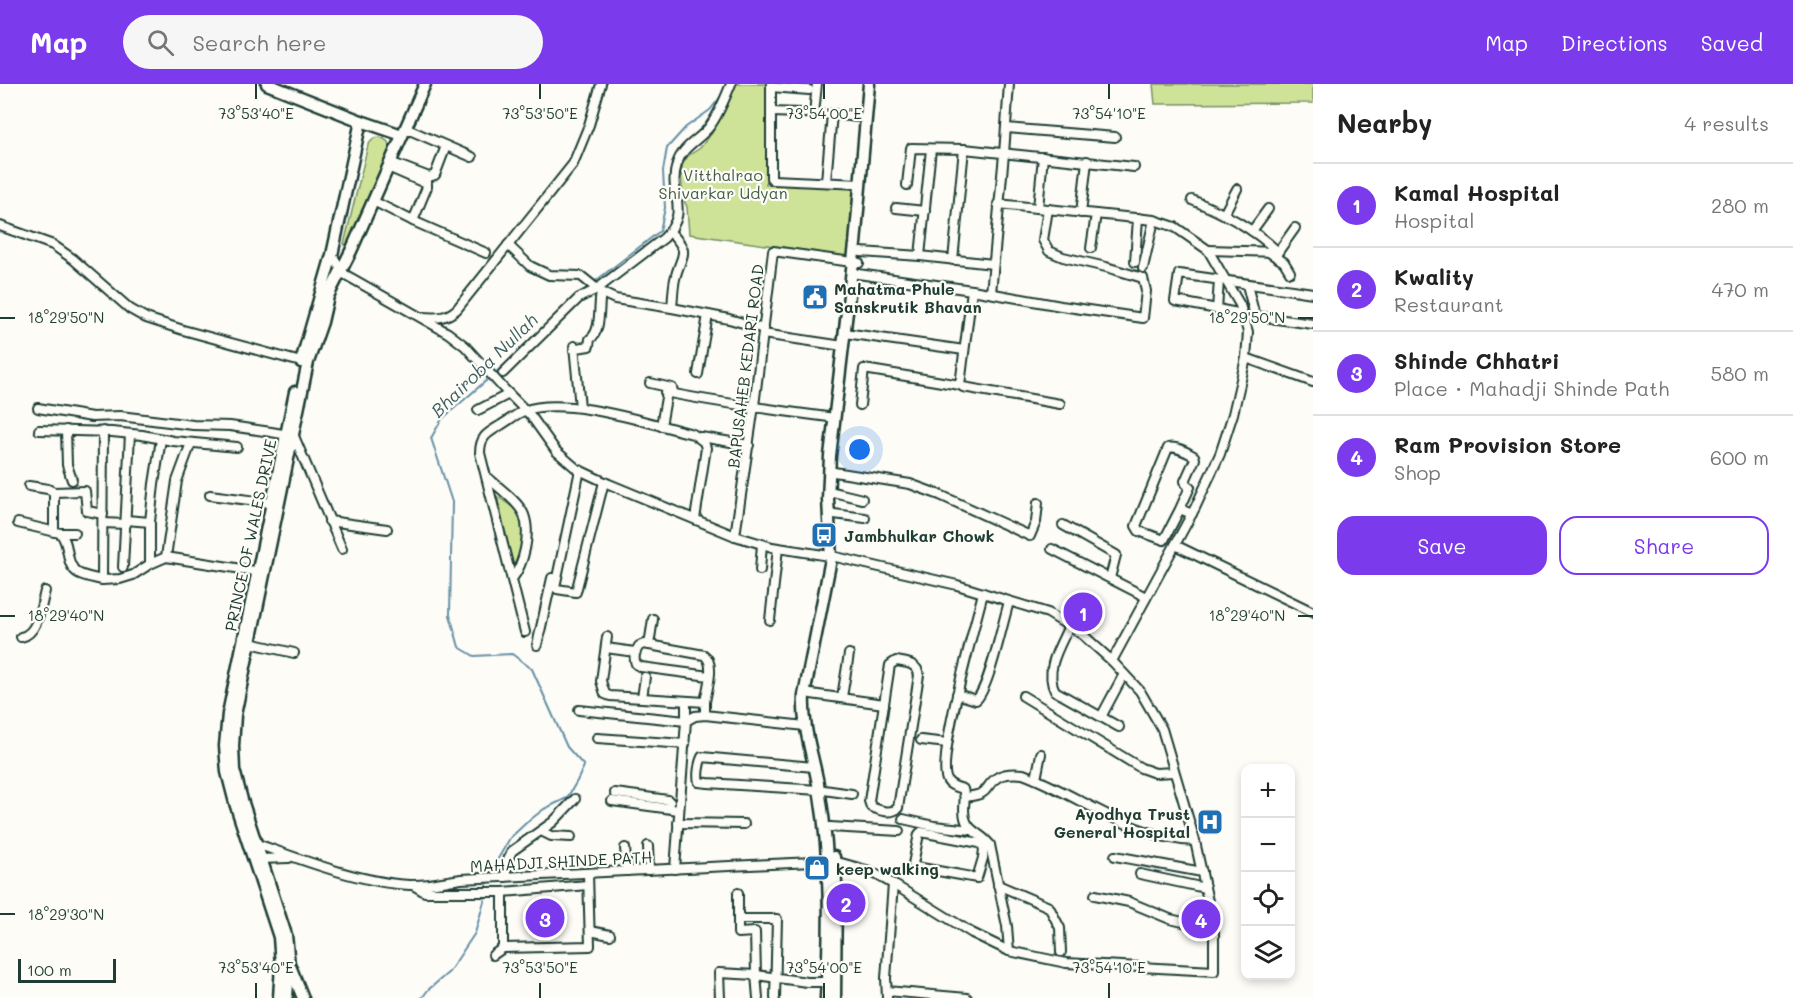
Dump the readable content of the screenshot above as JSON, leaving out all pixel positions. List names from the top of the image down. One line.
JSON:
{"streets":{"street":["BAPUSAHEB KEDARI ROAD","PRINCE OF WALES DRIVE","MAHADJI SHINDE PATH"]},"crossings":[["PRINCE OF WALES DRIVE","MAHADJI SHINDE PATH"]],"water":["Bhairoba Nullah"],"parks":["Vitthalrao Shivarkar Udyan"],"places":{"public building":["Mahatma Phule Sanskrutik Bhavan"],"bus stop":["Jambhulkar Chowk"],"hospital":["Ayodhya Trust General Hospital"],"shop":["keep walking"]},"scale_bar":"100 m","page":{"header":"Map","search":"Search here","nav":["Map","Directions","Saved"],"heading":["Nearby","4 results"],"list":[{"mark":"1","name":"Kamal Hospital","note":"Hospital","value":"280 m"},{"mark":"2","name":"Kwality","note":"Restaurant","value":"470 m"},{"mark":"3","name":"Shinde Chhatri","note":"Place · Mahadji Shinde Path","value":"580 m"},{"mark":"4","name":"Ram Provision Store","note":"Shop","value":"600 m"}],"buttons":["Save","Share"],"pins":["1","2","3","4"],"map_buttons":["+","−"],"scale":"100 m"},"coordinates":["73°53'40\"E","73°53'50\"E","73°54'00\"E","73°54'10\"E","18°29'50\"N","18°29'40\"N","18°29'30\"N"]}
